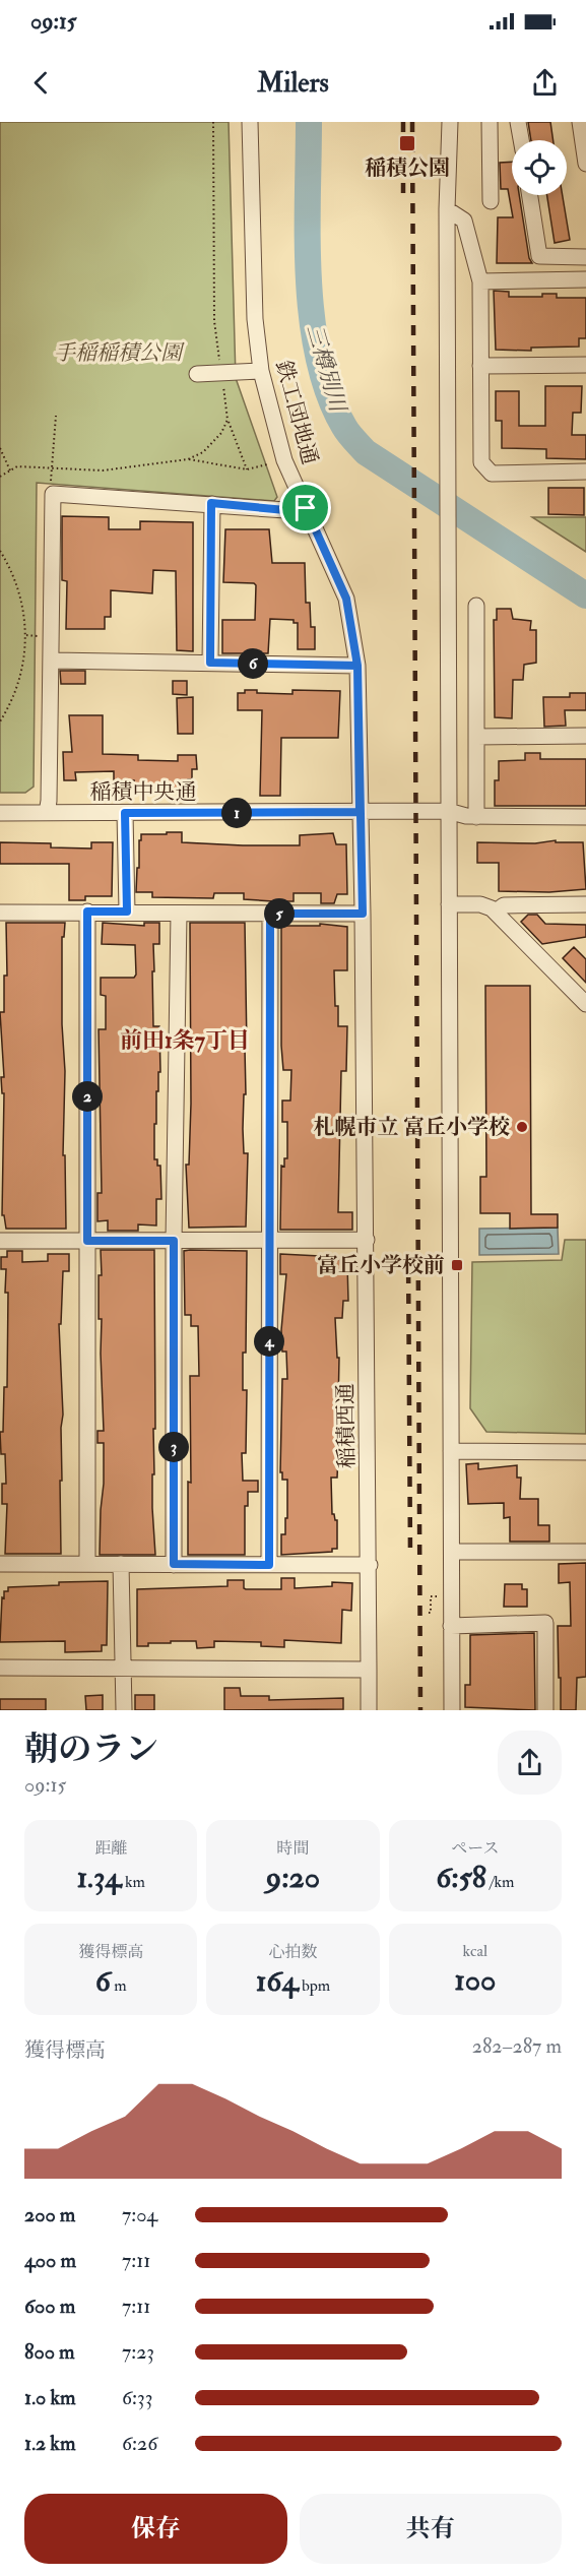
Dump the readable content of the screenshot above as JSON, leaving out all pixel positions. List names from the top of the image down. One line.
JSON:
{"streets":{"street":["鉄工団地通","稲積中央通","稲積西通"]},"crossings":[["鉄工団地通","稲積中央通"],["鉄工団地通","稲積西通"],["稲積中央通","稲積西通"]],"districts":["前田1条7丁目"],"water":["三樽別川"],"parks":["手稲稲積公園"],"places":{"transit":["稲積公園","富丘小学校前"],"other":["札幌市立 富丘小学校"]},"page":{"status":"09:15","header":"Milers","pins":["6","1","5","2","4","3"],"heading":["朝のラン","09:15"],"stats":[["距離","1.34 km"],["時間","9:20"],["ペース","6:58 /km"],["獲得標高","6 m"],["心拍数","164 bpm"],["kcal","100"]],"chart":["獲得標高","282–287 m"],"list":[{"name":"200 m","note":"7:04"},{"name":"400 m","note":"7:11"},{"name":"600 m","note":"7:11"},{"name":"800 m","note":"7:23"},{"name":"1.0 km","note":"6:33"},{"name":"1.2 km","note":"6:26"}],"buttons":["保存","共有"]}}
